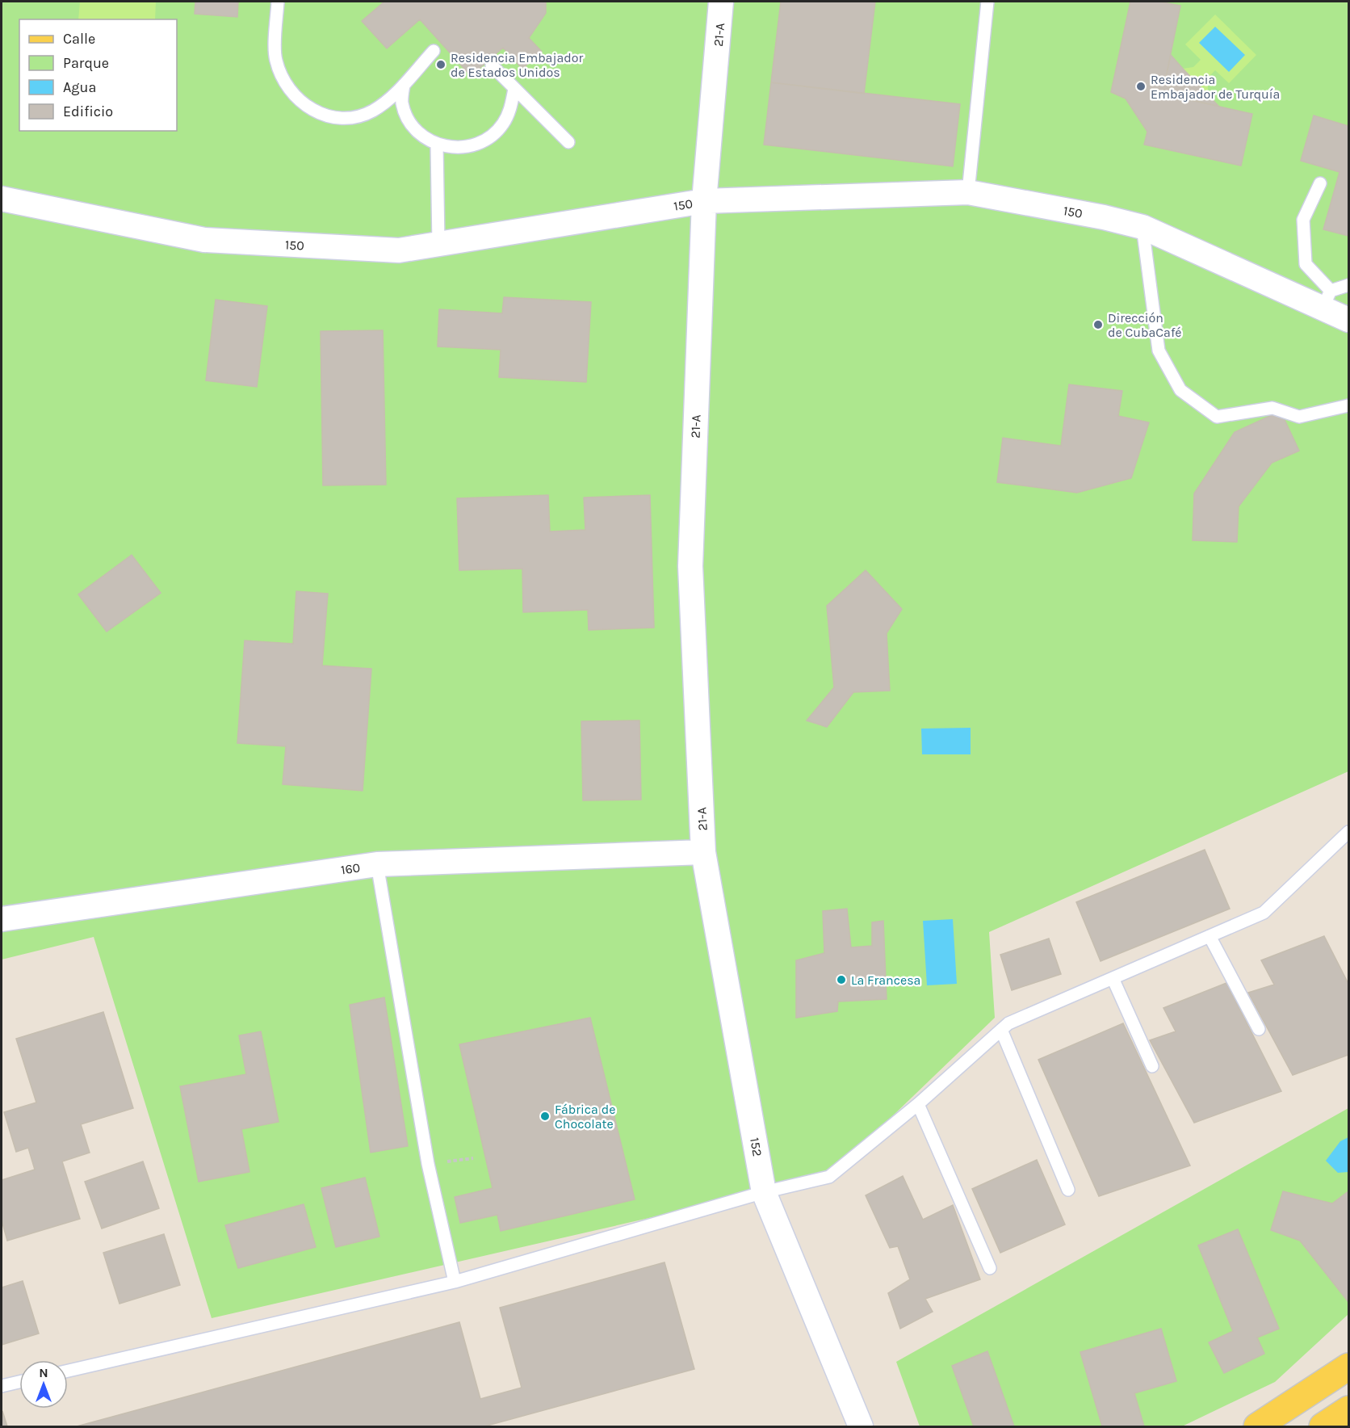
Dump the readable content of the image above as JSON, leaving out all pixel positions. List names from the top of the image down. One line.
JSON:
{"streets":{"street":["21-A","150","160","152"]},"crossings":[["21-A","150"],["21-A","160"],["21-A","152"],["160","152"]],"places":["Residencia Embajador de Estados Unidos","Residencia Embajador de Turquía","Dirección de CubaCafé","La Francesa","Fábrica de Chocolate"],"legend":["Calle","Parque","Agua","Edificio"],"north":"top"}
